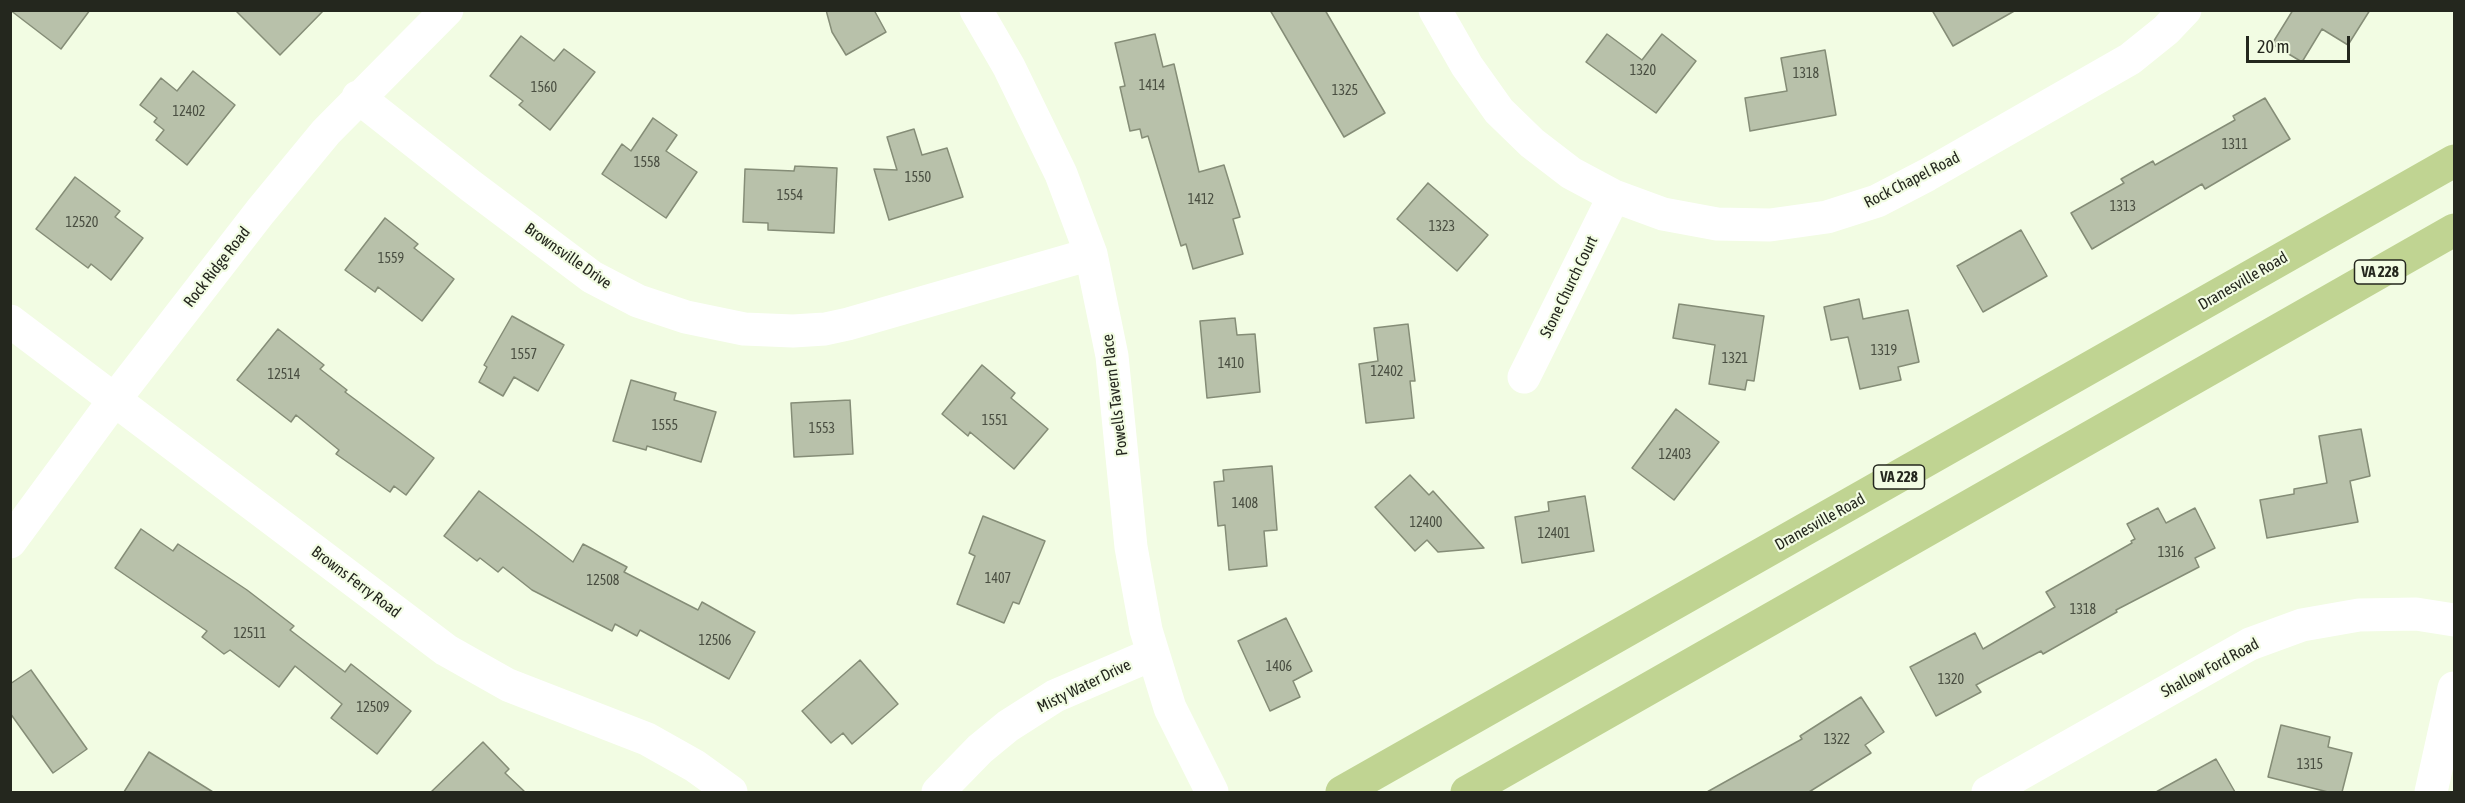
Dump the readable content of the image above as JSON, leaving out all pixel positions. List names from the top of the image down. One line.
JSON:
{"streets":{"main road":["VA 228","Dranesville Road"],"street":["Rock Chapel Road","Brownsville Drive","Rock Ridge Road","Stone Church Court","Powells Tavern Place","Browns Ferry Road","Shallow Ford Road","Misty Water Drive"]},"crossings":[["Rock Chapel Road","Stone Church Court"],["Brownsville Drive","Rock Ridge Road"],["Brownsville Drive","Powells Tavern Place"],["Rock Ridge Road","Browns Ferry Road"],["Powells Tavern Place","Misty Water Drive"]],"house_numbers":["1320","1318","1414","1560","1325","12402","1311","1558","1550","1554","1412","1313","12520","1323","1559","1319","1557","1321","1410","12402","12514","1551","1555","1553","12403","1408","12400","12401","1316","1407","12508","1318","12511","12506","1406","1320","12509","1322","1315"],"scale_bar":"20 m"}
